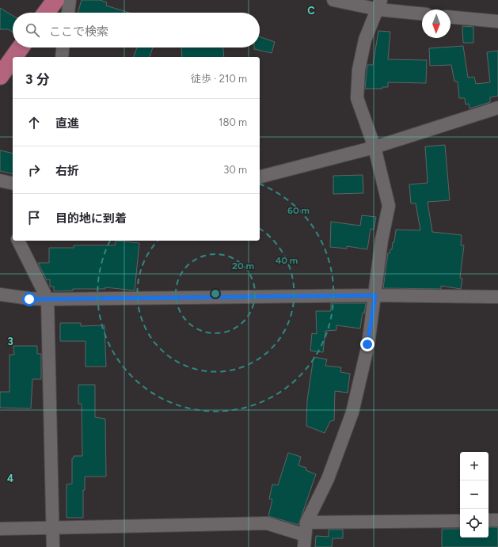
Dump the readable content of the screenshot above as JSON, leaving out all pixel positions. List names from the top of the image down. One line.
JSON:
{"north":"bottom","page":{"search":"ここで検索","heading":["3 分","徒歩 · 210 m"],"list":[["直進","180 m"],["右折","30 m"],"目的地に到着"],"map_buttons":["+","−"]},"grid":{"columns":["C"],"rows":["3","4"]},"rings":["60 m","40 m","20 m"]}
